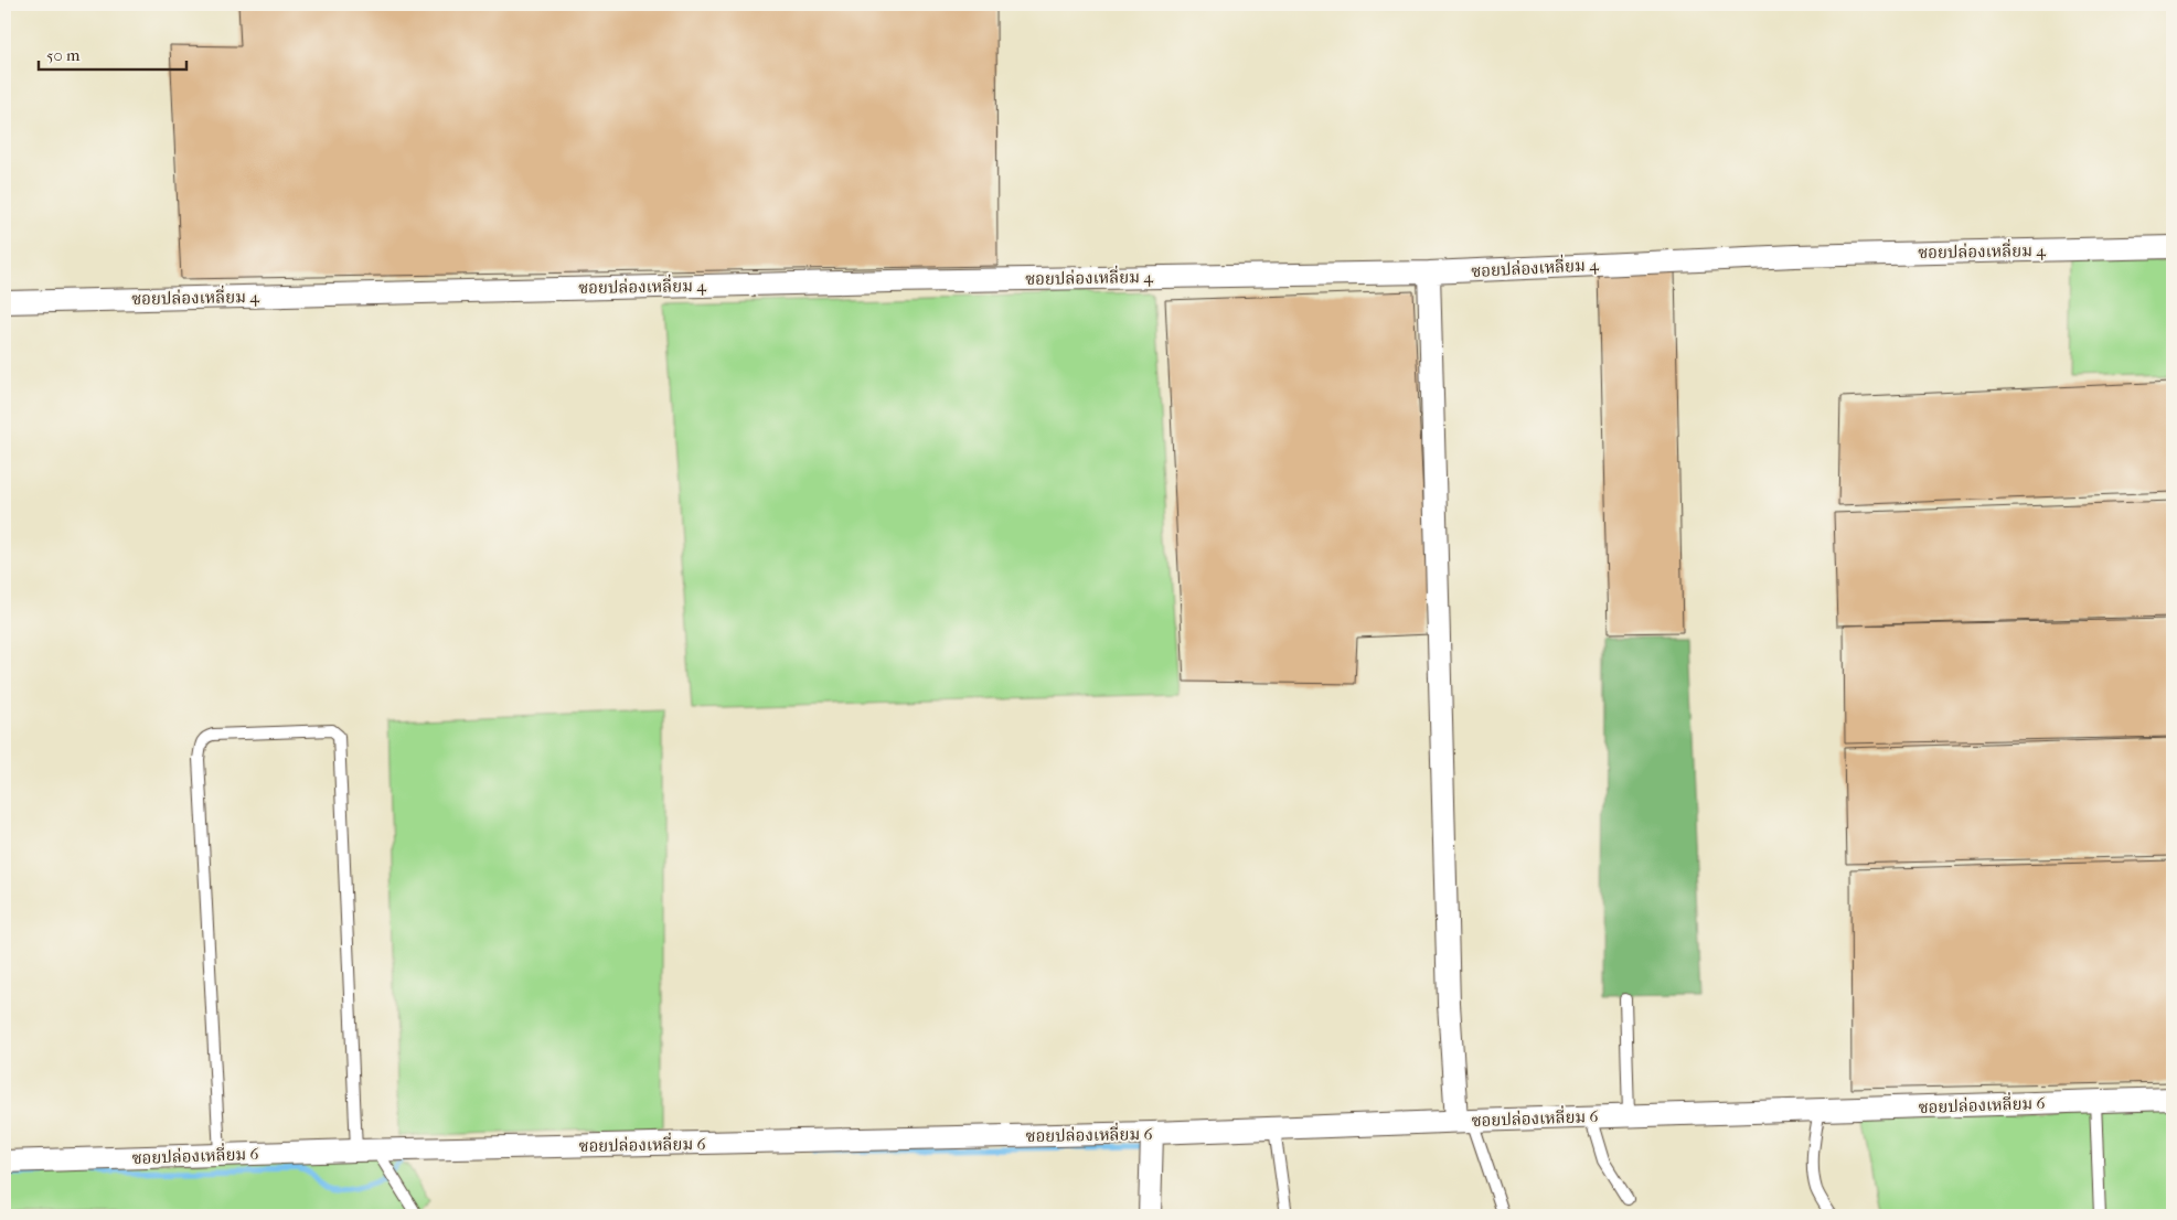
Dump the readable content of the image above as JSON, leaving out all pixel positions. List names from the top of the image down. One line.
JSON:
{"streets":{"street":["ซอยปล่องเหลี่ยม 4","ซอยปล่องเหลี่ยม 6"]},"scale_bar":"50 m"}
